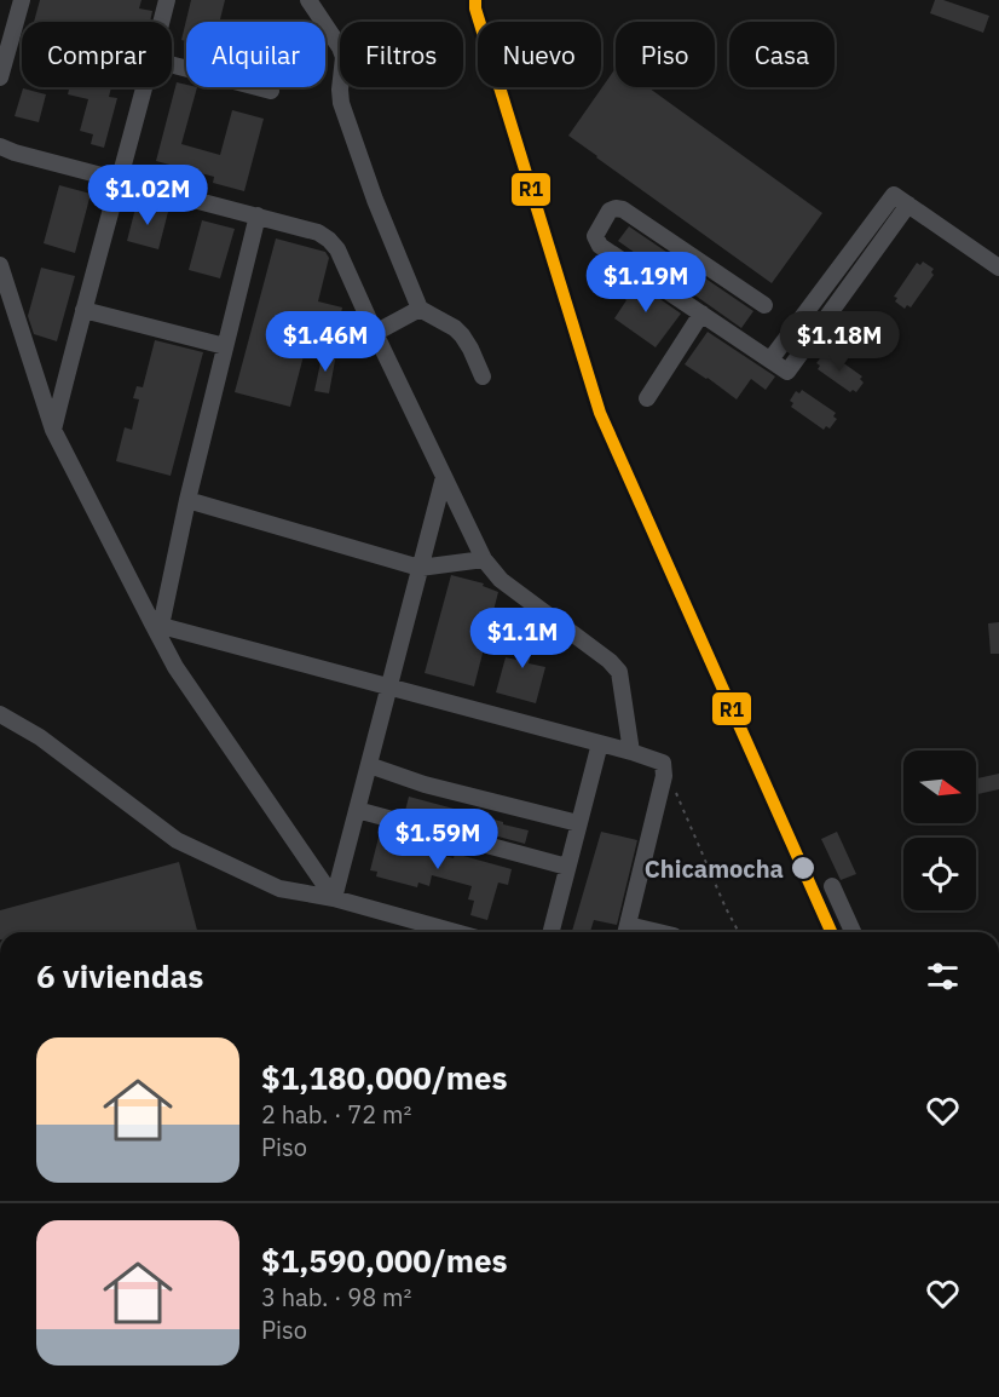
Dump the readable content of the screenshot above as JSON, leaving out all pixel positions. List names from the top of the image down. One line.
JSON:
{"places":["Chicamocha"],"lines":["transit line R1"],"north":"right","page":{"chip":["Comprar","Alquilar","Filtros","Nuevo","Piso","Casa"],"price":["$1.02M","$1.19M","$1.46M","$1.18M","$1.1M","$1.59M"],"heading":"6 viviendas","list":[{"name":"$1,180,000/mes","note":"2 hab. · 72 m² · Piso"},{"name":"$1,590,000/mes","note":"3 hab. · 98 m² · Piso"}]}}
